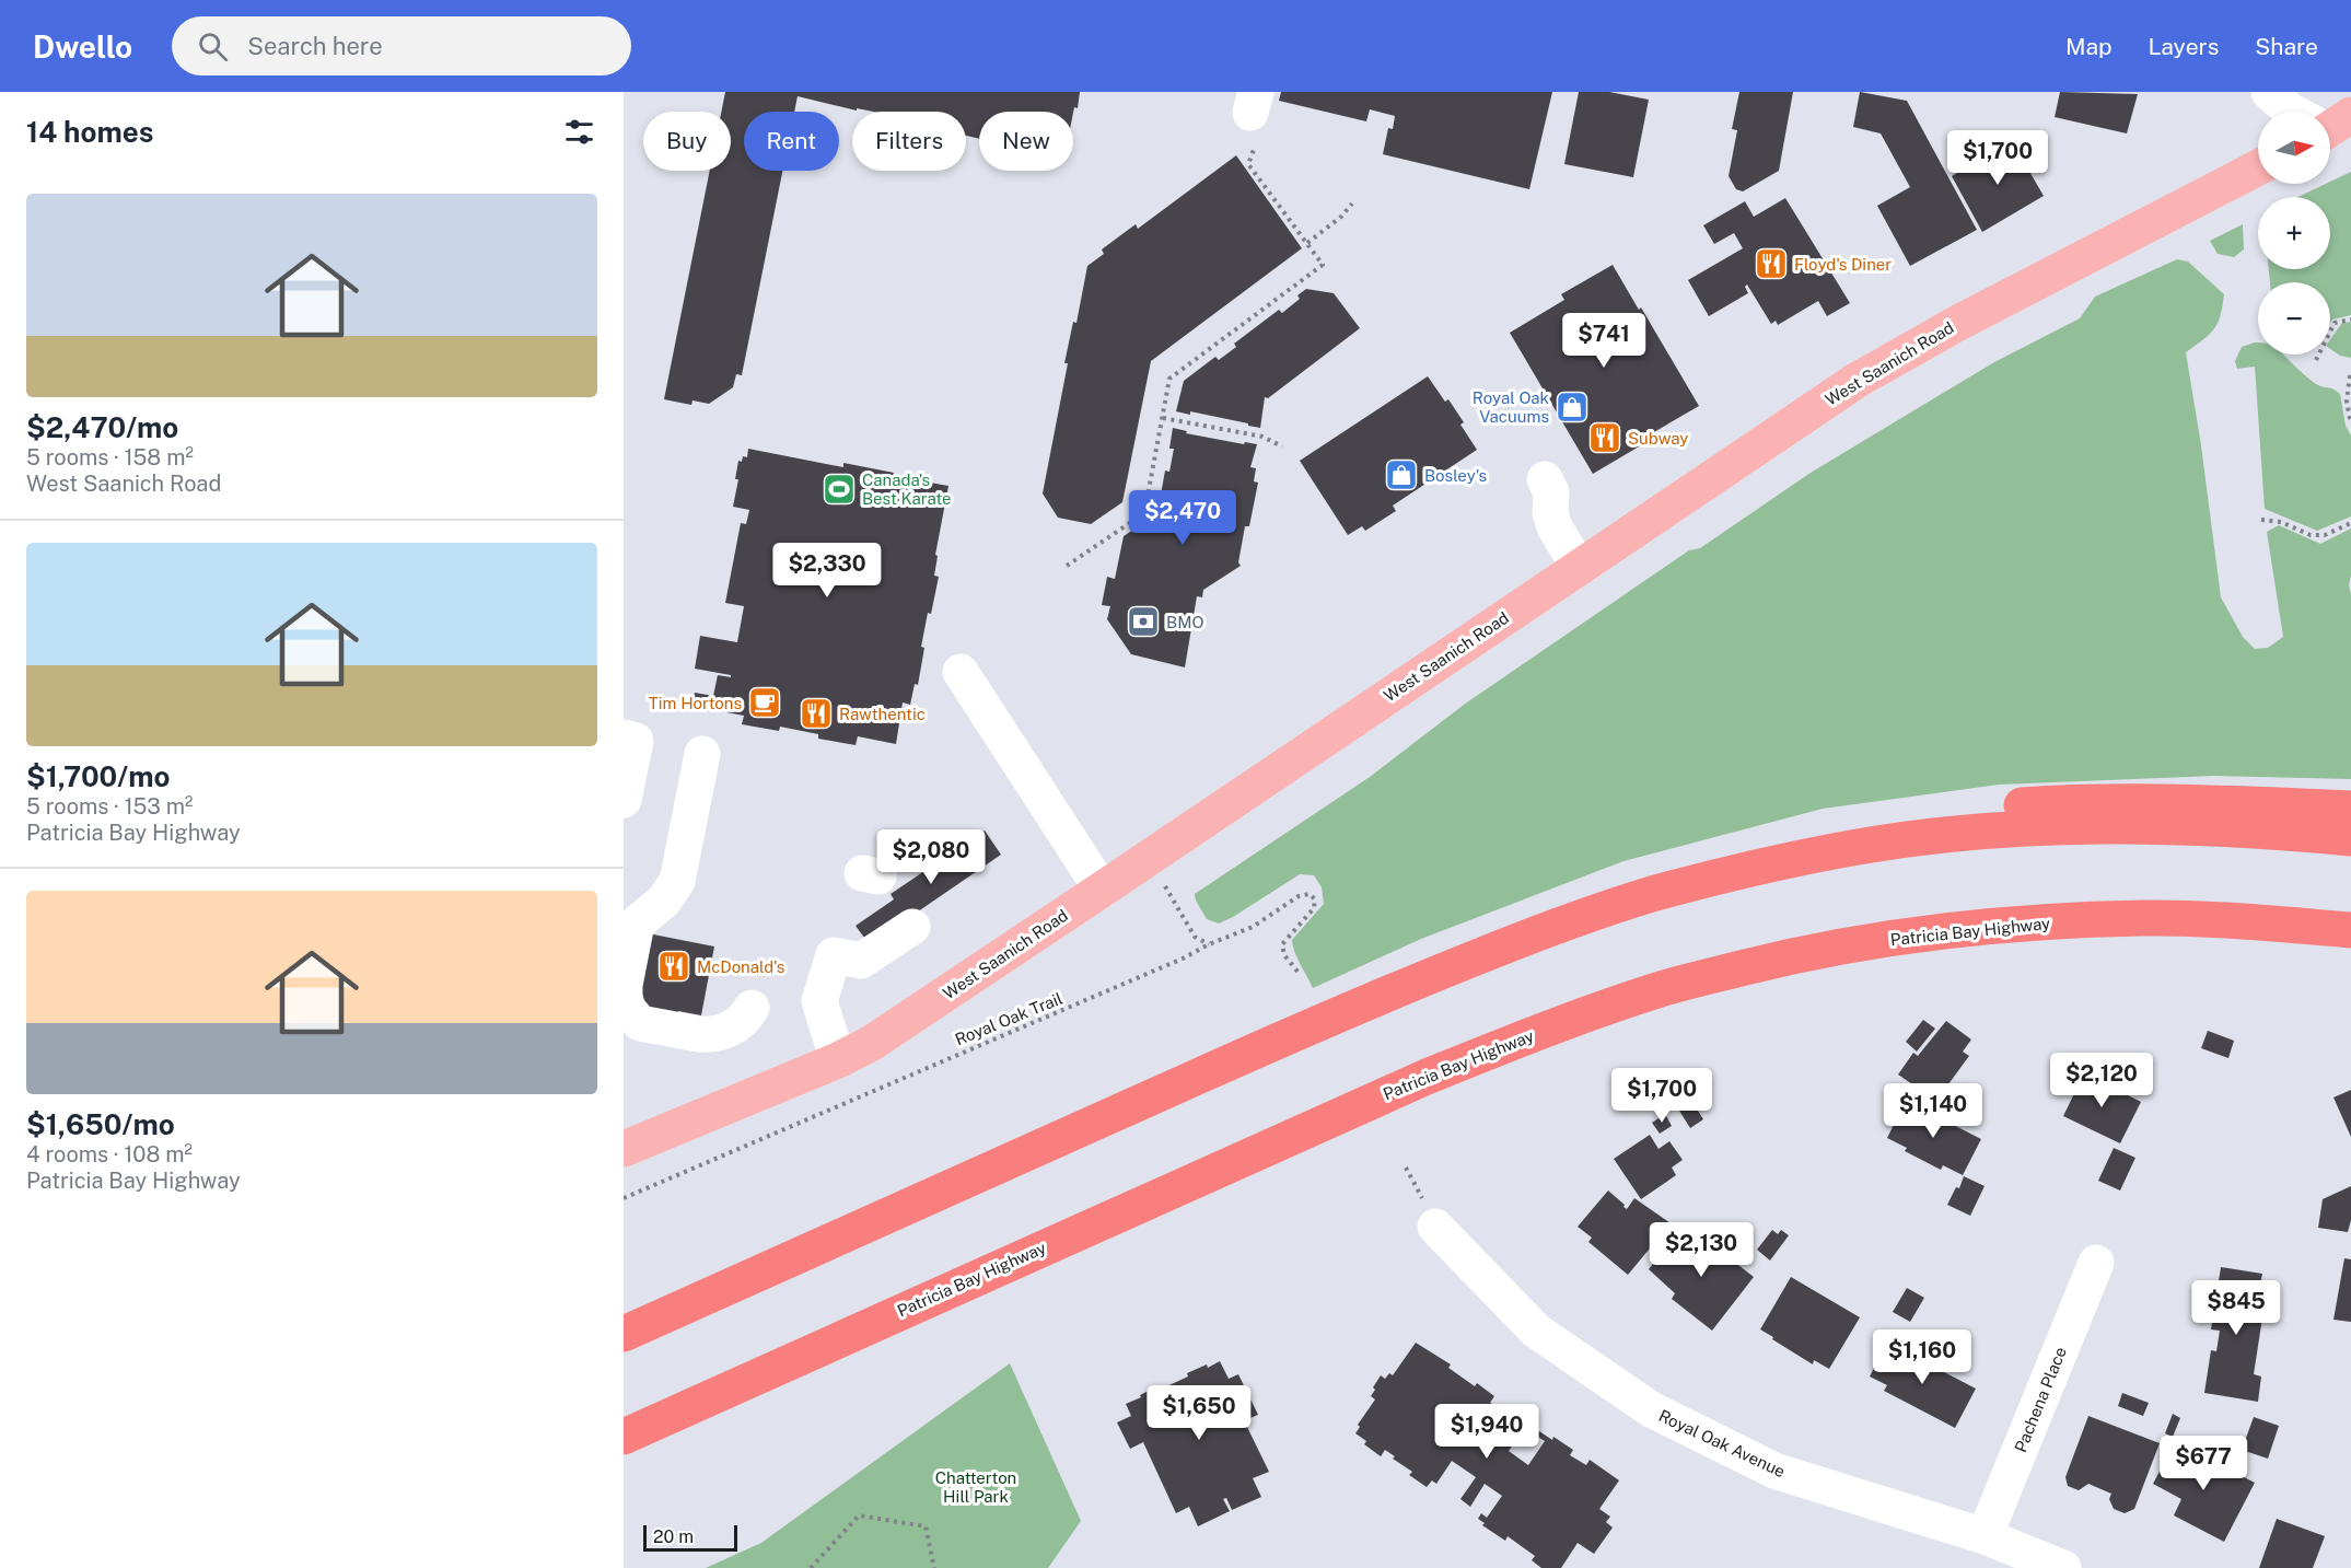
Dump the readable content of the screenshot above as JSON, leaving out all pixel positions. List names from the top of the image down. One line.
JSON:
{"streets":{"highway":["Patricia Bay Highway"],"main road":["West Saanich Road"],"street":["Pachena Place","Royal Oak Avenue"],"path":["Royal Oak Trail"]},"crossings":[["Pachena Place","Royal Oak Avenue"]],"parks":["Chatterton Hill Park"],"places":{"restaurant":["Floyd's Diner","Subway","Rawthentic","McDonald's"],"shop":["Royal Oak Vacuums","Bosley's"],"sports":["Canada's Best Karate"],"bank":["BMO"],"cafe":["Tim Hortons"]},"scale_bar":"20 m","north":"right","page":{"header":"Dwello","search":"Search here","nav":["Map","Layers","Share"],"heading":"14 homes","map_buttons":["+","−"],"chip":["Buy","Rent","Filters","New"],"price":["$1,700","$741","$2,470","$2,330","$2,080","$2,120","$1,700","$1,140","$2,130","$845","$1,160","$1,650","$1,940","$677"],"list":[{"name":"$2,470/mo","note":"5 rooms · 158 m² · West Saanich Road"},{"name":"$1,700/mo","note":"5 rooms · 153 m² · Patricia Bay Highway"},{"name":"$1,650/mo","note":"4 rooms · 108 m² · Patricia Bay Highway"}],"scale":"20 m"}}
